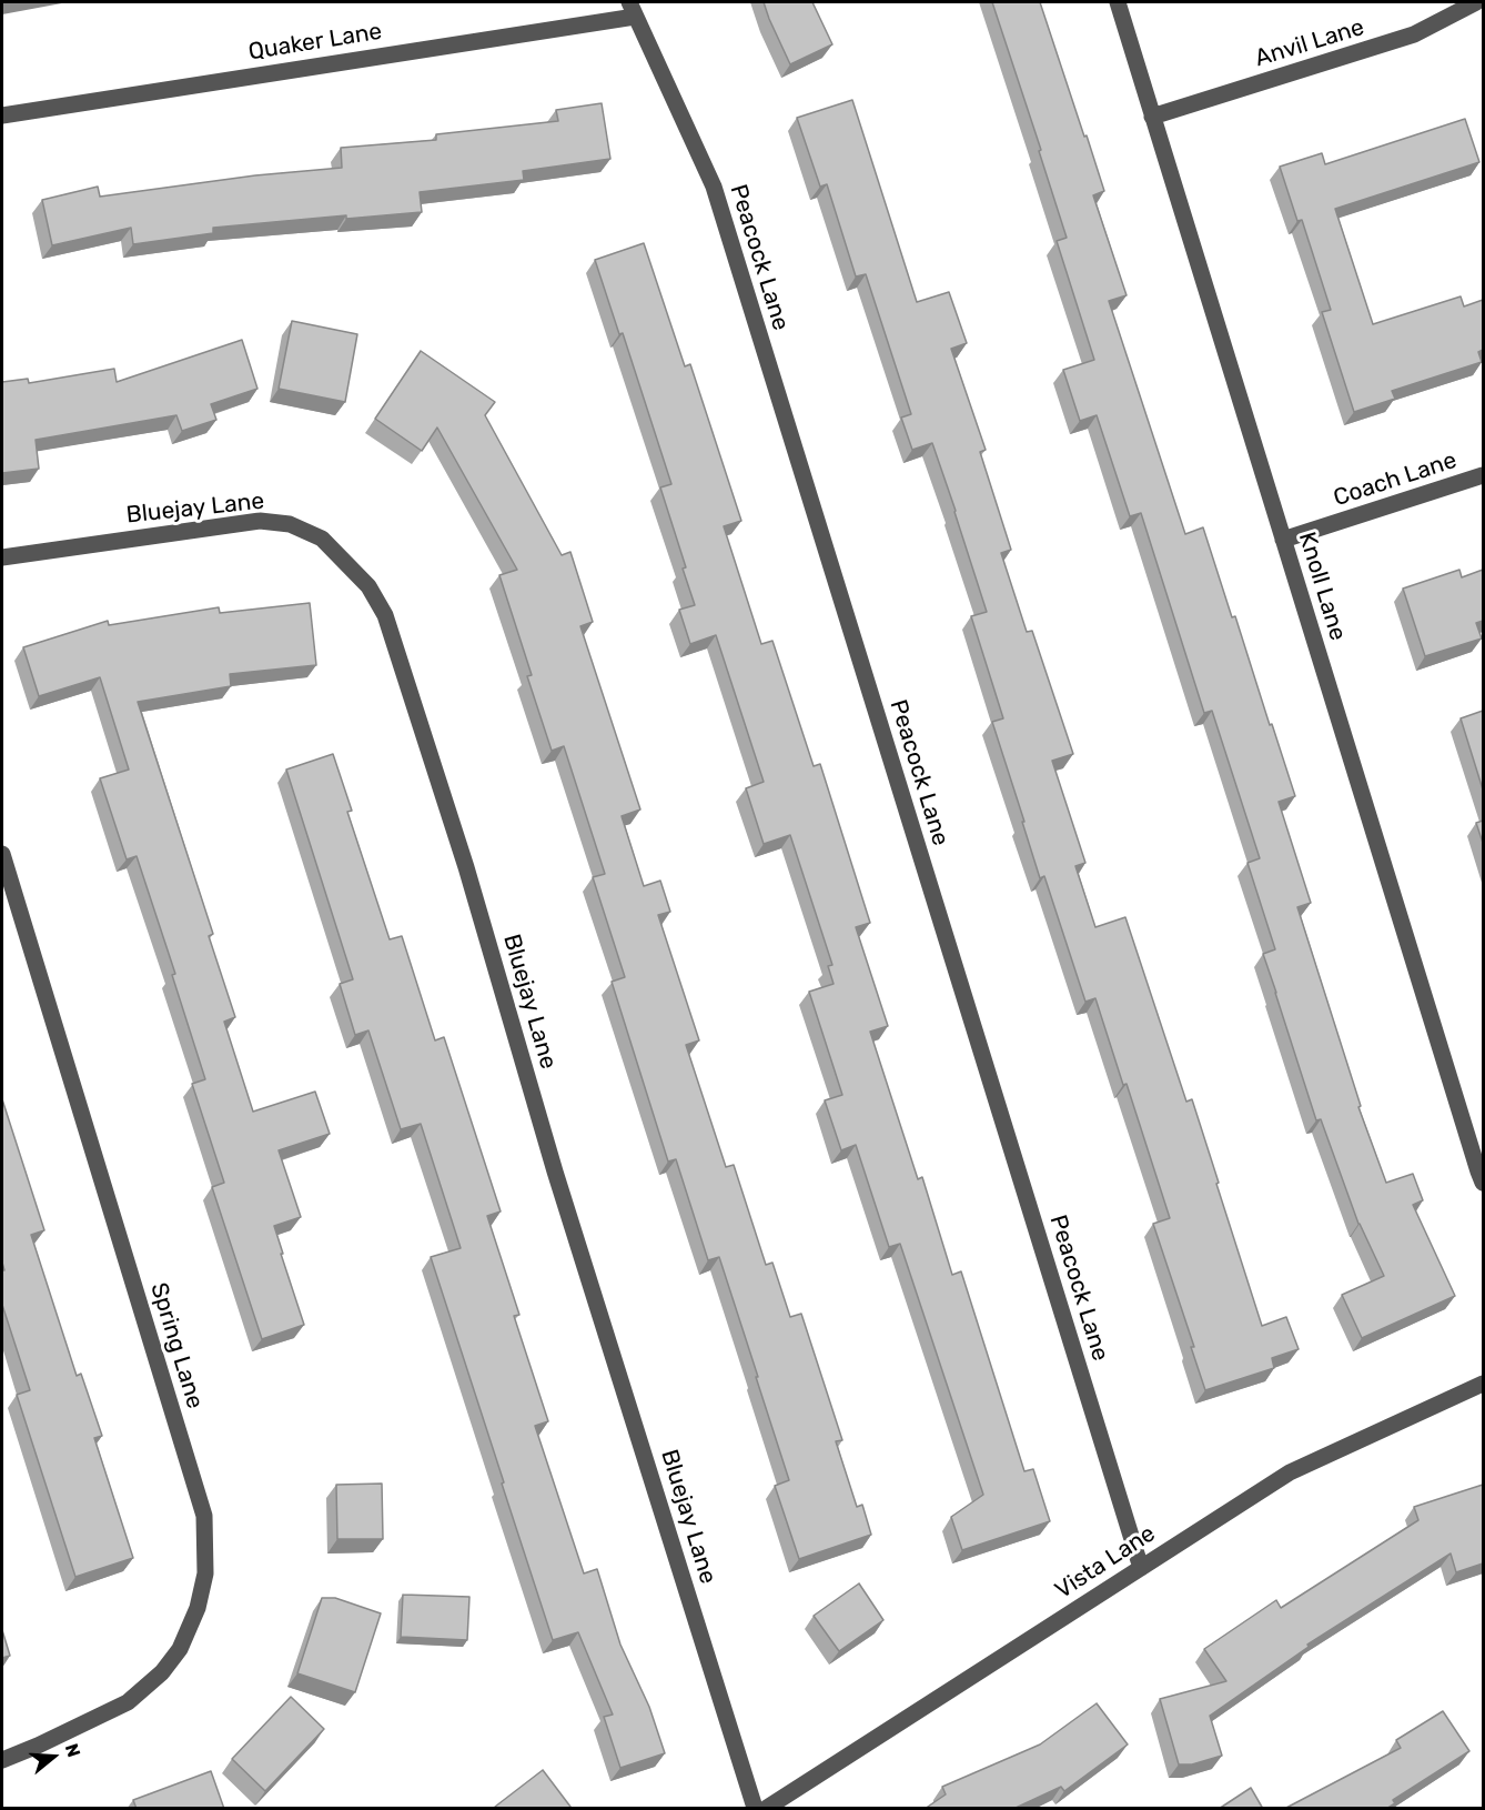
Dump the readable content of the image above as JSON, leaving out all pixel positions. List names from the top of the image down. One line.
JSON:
{"streets":{"street":["Quaker Lane","Anvil Lane","Peacock Lane","Coach Lane","Bluejay Lane","Knoll Lane","Spring Lane","Vista Lane"]},"crossings":[["Quaker Lane","Peacock Lane"],["Anvil Lane","Knoll Lane"],["Peacock Lane","Vista Lane"],["Coach Lane","Knoll Lane"]],"north":"right"}
